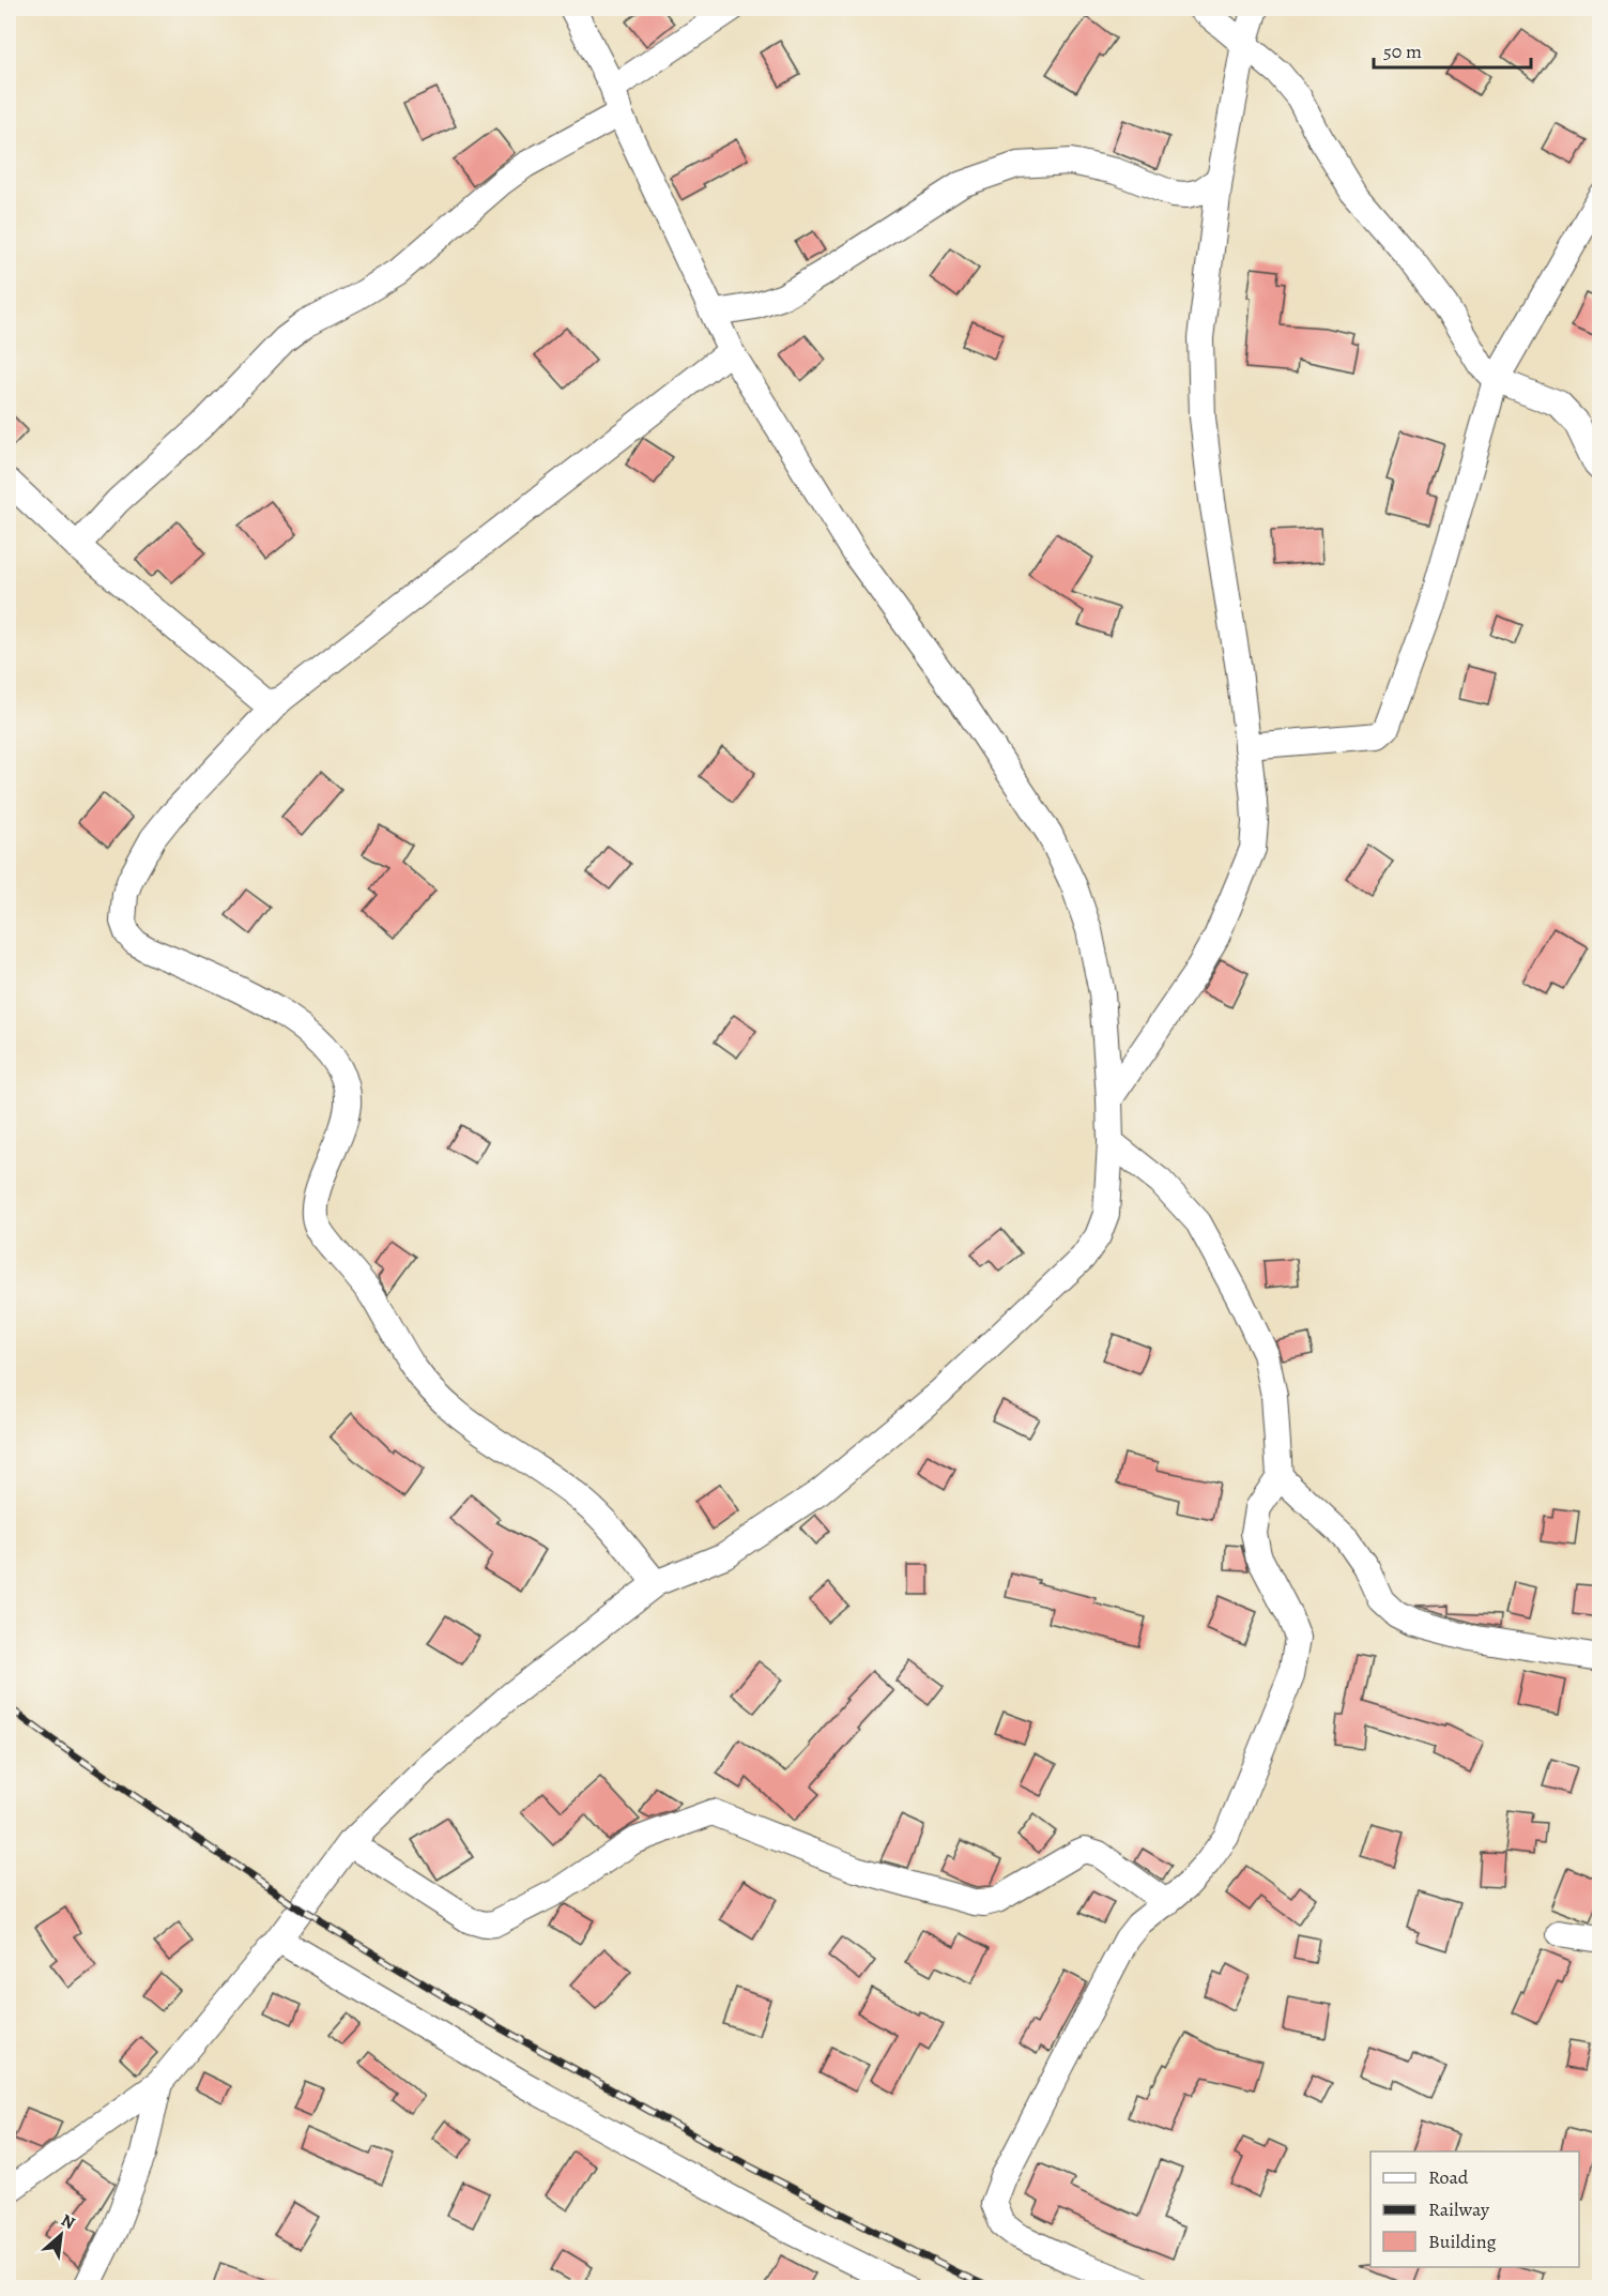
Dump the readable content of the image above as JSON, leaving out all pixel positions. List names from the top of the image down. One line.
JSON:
{"legend":["Road","Railway","Building"],"scale_bar":"50 m","north":"top right"}
